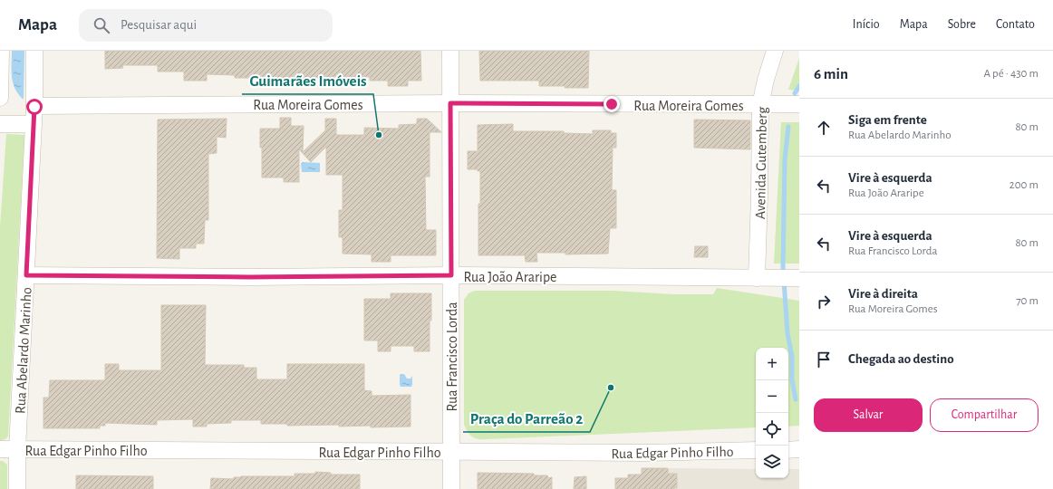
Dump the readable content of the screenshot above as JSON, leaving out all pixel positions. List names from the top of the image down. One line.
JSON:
{"streets":{"street":["Rua Moreira Gomes","Avenida Gutemberg","Rua João Araripe","Rua Abelardo Marinho","Rua Francisco Lorda","Rua Edgar Pinho Filho"]},"crossings":[["Rua Moreira Gomes","Avenida Gutemberg"],["Rua Moreira Gomes","Rua Abelardo Marinho"],["Rua Moreira Gomes","Rua Francisco Lorda"],["Avenida Gutemberg","Rua João Araripe"],["Rua João Araripe","Rua Abelardo Marinho"],["Rua João Araripe","Rua Francisco Lorda"],["Rua Abelardo Marinho","Rua Edgar Pinho Filho"],["Rua Francisco Lorda","Rua Edgar Pinho Filho"]],"places":["Guimarães Imóveis","Praça do Parreão 2"],"page":{"header":"Mapa","search":"Pesquisar aqui","nav":["Início","Mapa","Sobre","Contato"],"heading":["6 min","A pé · 430 m"],"list":[["Siga em frente","Rua Abelardo Marinho","80 m"],["Vire à esquerda","Rua João Araripe","200 m"],["Vire à esquerda","Rua Francisco Lorda","80 m"],["Vire à direita","Rua Moreira Gomes","70 m"],"Chegada ao destino"],"map_buttons":["+","−"],"buttons":["Salvar","Compartilhar"]}}
